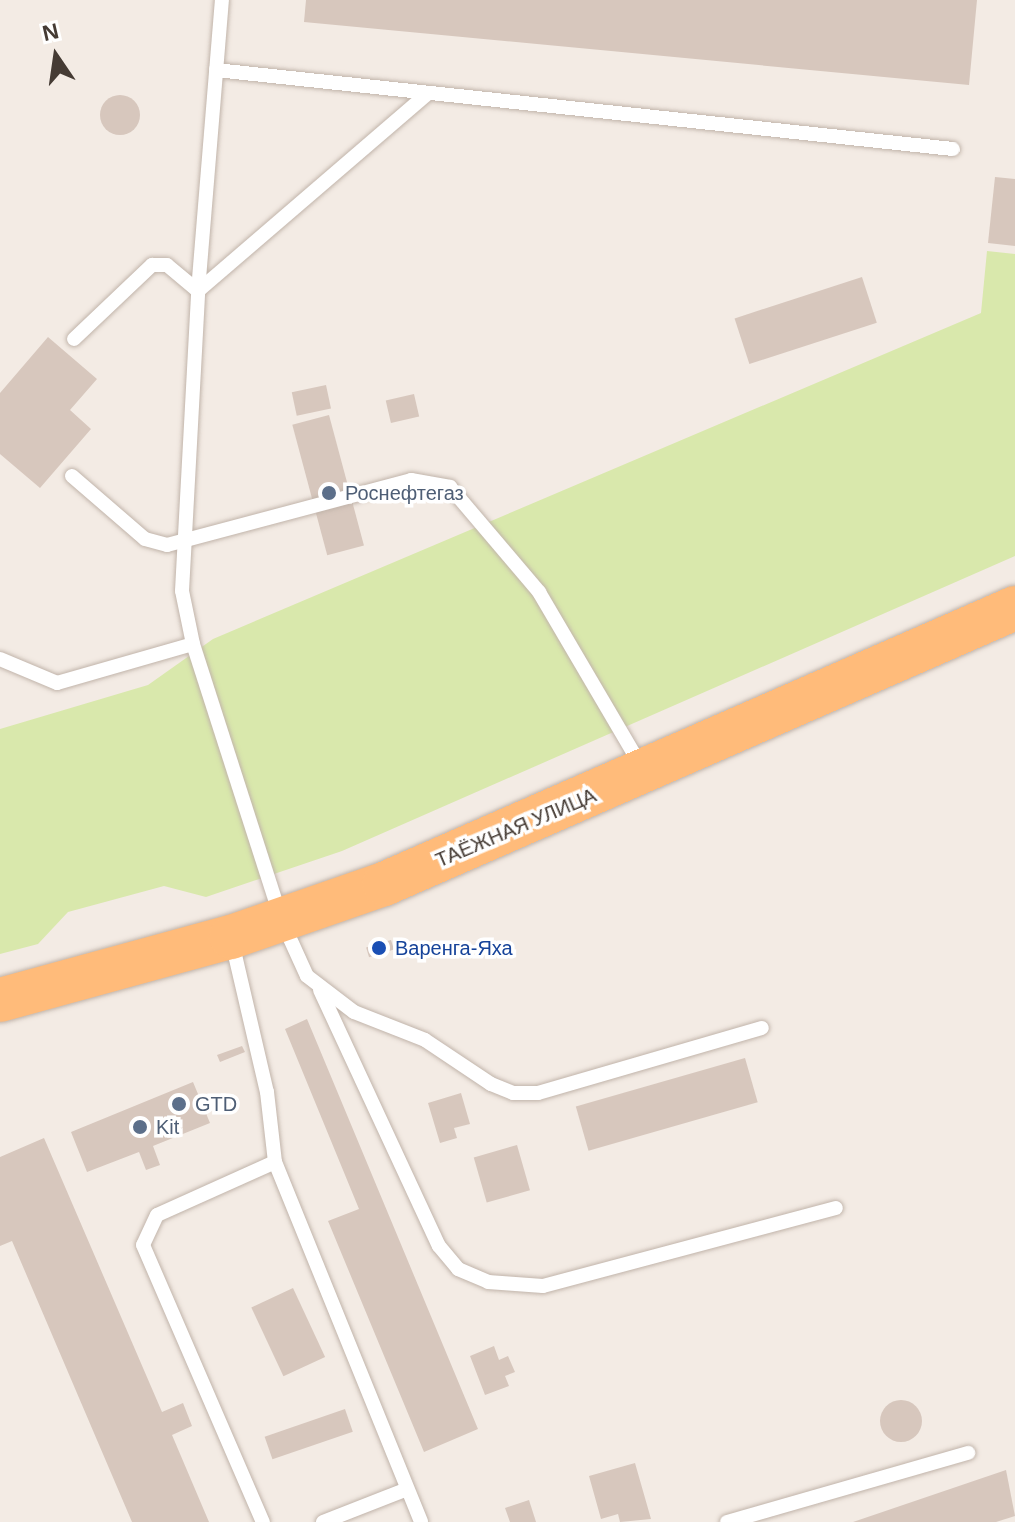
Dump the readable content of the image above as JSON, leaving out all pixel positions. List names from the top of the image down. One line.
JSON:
{"streets":{"highway":["ТАЁЖНАЯ УЛИЦА"]},"places":["Роснефтегаз","Варенга-Яха","GTD","Kit"],"north":"top"}
